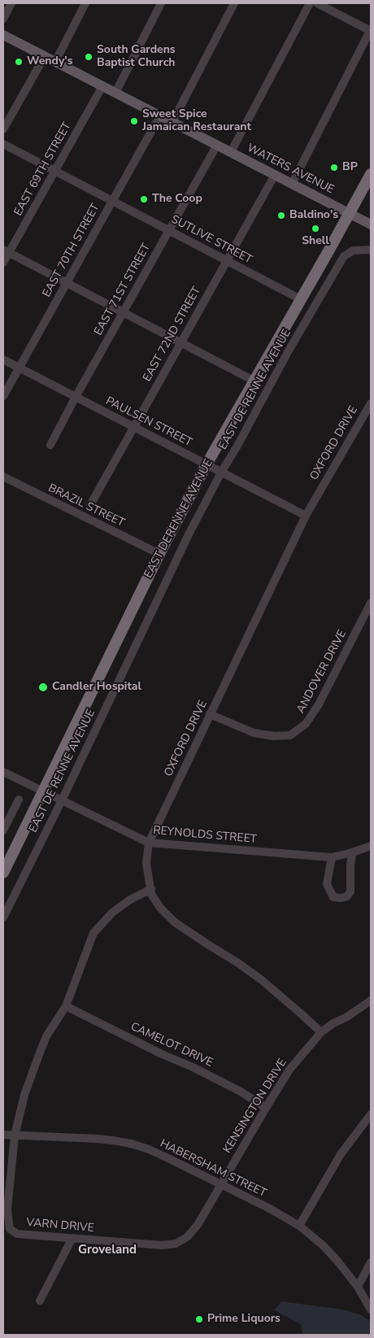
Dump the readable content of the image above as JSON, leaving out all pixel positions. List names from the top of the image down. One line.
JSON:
{"streets":{"highway":["EAST DERENNE AVENUE"],"main road":["WATERS AVENUE"],"street":["EAST 69TH STREET","SUTLIVE STREET","EAST 70TH STREET","EAST 71ST STREET","EAST 72ND STREET","EAST DE RENNE AVENUE","PAULSEN STREET","OXFORD DRIVE","BRAZIL STREET","ANDOVER DRIVE","REYNOLDS STREET","CAMELOT DRIVE","KENSINGTON DRIVE","HABERSHAM STREET","VARN DRIVE"]},"crossings":[["EAST 69TH STREET","WATERS AVENUE"],["EAST 69TH STREET","SUTLIVE STREET"],["WATERS AVENUE","EAST 70TH STREET"],["WATERS AVENUE","EAST 71ST STREET"],["WATERS AVENUE","EAST 72ND STREET"],["WATERS AVENUE","EAST DERENNE AVENUE"],["SUTLIVE STREET","EAST 70TH STREET"],["SUTLIVE STREET","EAST 71ST STREET"],["SUTLIVE STREET","EAST 72ND STREET"],["SUTLIVE STREET","EAST DERENNE AVENUE"],["EAST 70TH STREET","PAULSEN STREET"],["EAST 71ST STREET","PAULSEN STREET"],["EAST 72ND STREET","PAULSEN STREET"],["EAST DE RENNE AVENUE","PAULSEN STREET"],["EAST DE RENNE AVENUE","REYNOLDS STREET"],["PAULSEN STREET","OXFORD DRIVE"],["PAULSEN STREET","EAST DERENNE AVENUE"],["OXFORD DRIVE","ANDOVER DRIVE"],["OXFORD DRIVE","REYNOLDS STREET"],["OXFORD DRIVE","KENSINGTON DRIVE"],["OXFORD DRIVE","VARN DRIVE"],["BRAZIL STREET","EAST DERENNE AVENUE"],["EAST DERENNE AVENUE","REYNOLDS STREET"],["CAMELOT DRIVE","KENSINGTON DRIVE"],["CAMELOT DRIVE","VARN DRIVE"],["KENSINGTON DRIVE","HABERSHAM STREET"],["KENSINGTON DRIVE","VARN DRIVE"],["HABERSHAM STREET","VARN DRIVE"]],"districts":["Groveland"],"places":["South Gardens Baptist Church","Wendy's","Sweet Spice Jamaican Restaurant","BP","The Coop","Baldino's","Shell","Candler Hospital","Prime Liquors"]}
